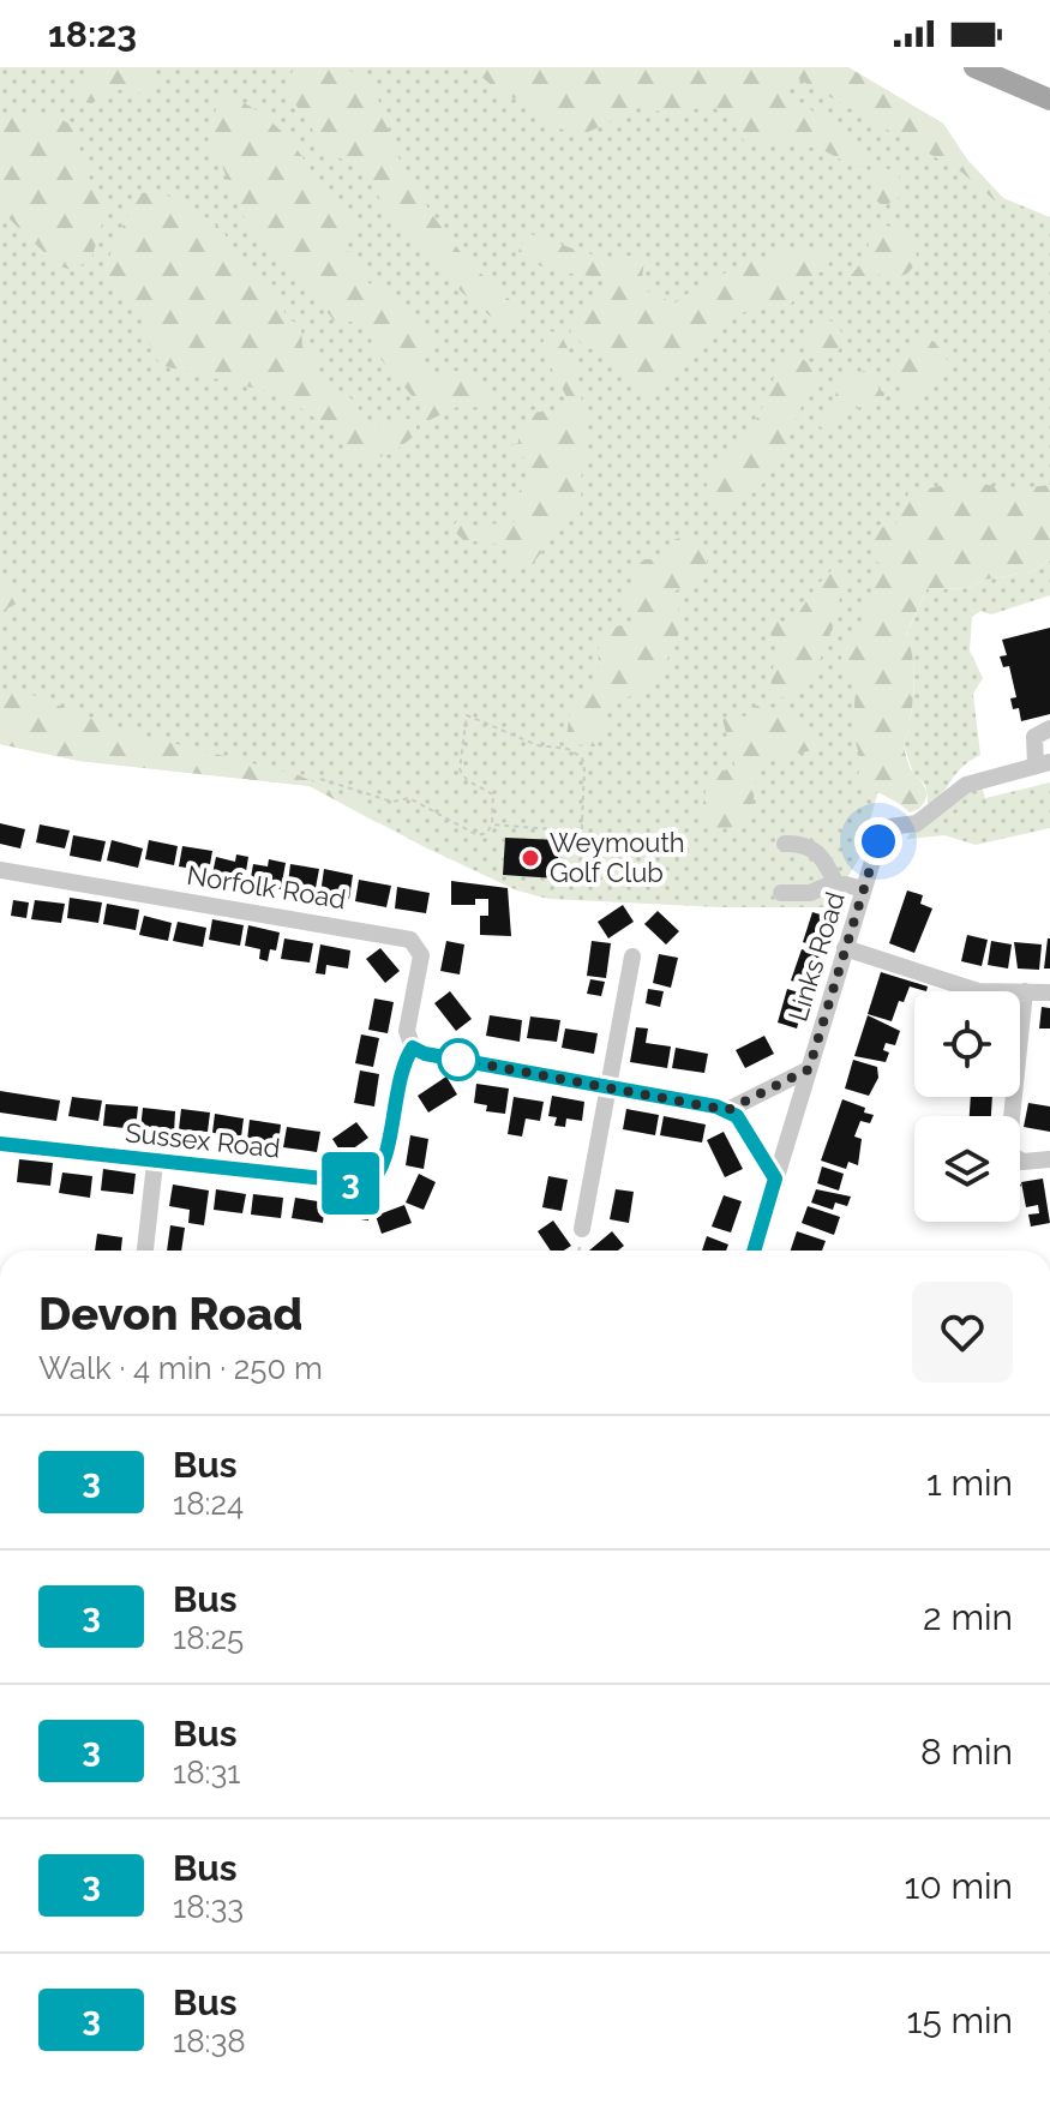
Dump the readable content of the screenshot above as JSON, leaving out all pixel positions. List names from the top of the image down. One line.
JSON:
{"streets":{"street":["Norfolk Road","Links Road","Sussex Road"]},"crossings":[["Norfolk Road","Sussex Road"]],"places":["Weymouth Golf Club"],"lines":["bus line 3"],"page":{"status":"18:23","on_map":"3","heading":["Devon Road","Walk · 4 min · 250 m"],"list":[{"mark":"3","name":"Bus","note":"18:24","value":"1 min"},{"mark":"3","name":"Bus","note":"18:25","value":"2 min"},{"mark":"3","name":"Bus","note":"18:31","value":"8 min"},{"mark":"3","name":"Bus","note":"18:33","value":"10 min"},{"mark":"3","name":"Bus","note":"18:38","value":"15 min"}]}}
